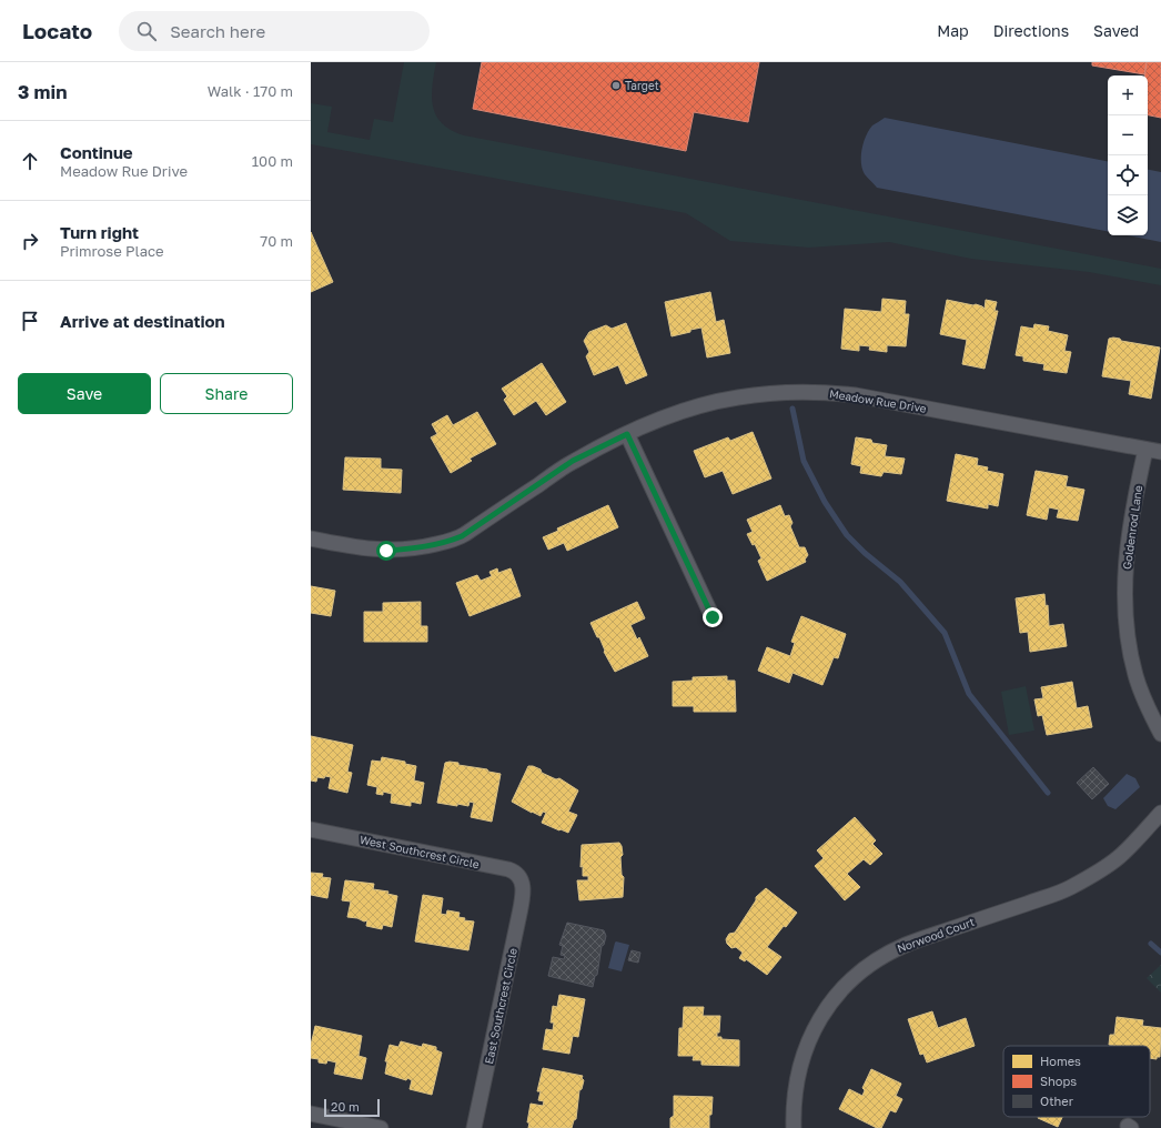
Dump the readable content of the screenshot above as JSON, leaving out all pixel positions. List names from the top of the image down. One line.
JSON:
{"streets":{"street":["Meadow Rue Drive","Goldenrod Lane","West Southcrest Circle","Norwood Court","East Southcrest Circle"]},"crossings":[["Meadow Rue Drive","Goldenrod Lane"],["West Southcrest Circle","East Southcrest Circle"]],"places":["Target"],"legend":["Homes","Shops","Other"],"scale_bar":"20 m","page":{"header":"Locato","search":"Search here","nav":["Map","Directions","Saved"],"heading":["3 min","Walk · 170 m"],"map_buttons":["+","−"],"list":[["Continue","Meadow Rue Drive","100 m"],["Turn right","Primrose Place","70 m"],"Arrive at destination"],"buttons":["Save","Share"],"scale":"20 m"}}
